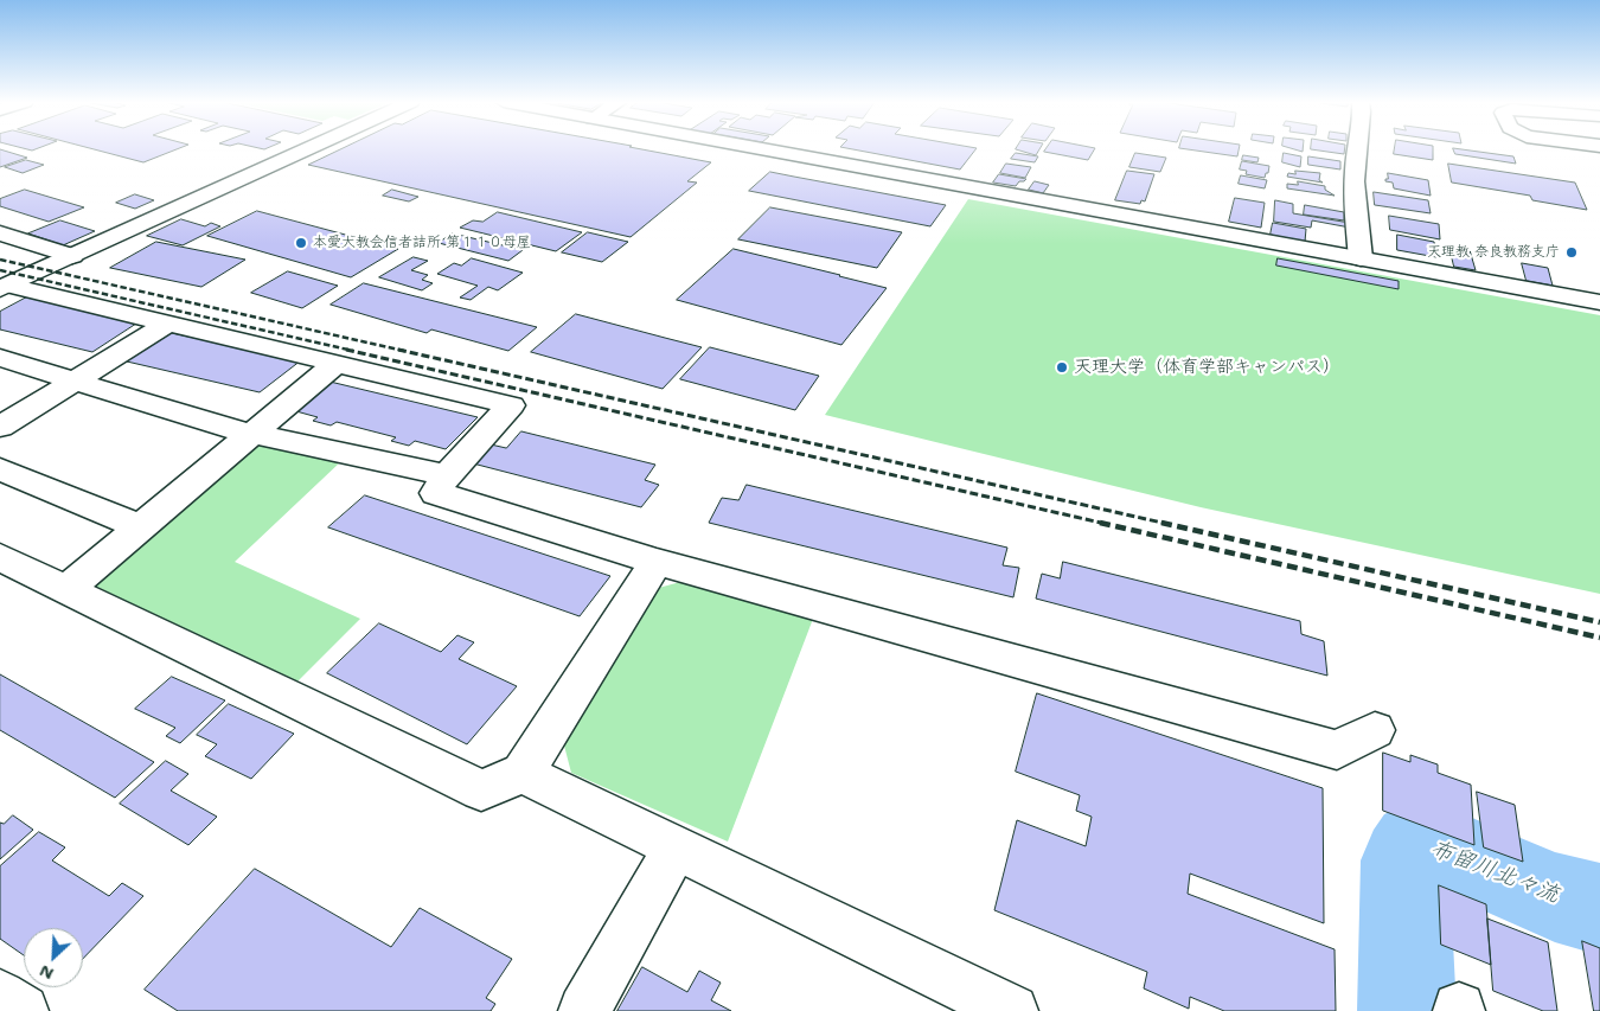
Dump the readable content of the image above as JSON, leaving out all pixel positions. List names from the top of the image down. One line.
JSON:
{"water":["布留川北々流"],"places":["本愛大教会信者詰所 第１１０母屋","天理教 奈良教務支庁","天理大学（体育学部キャンパス）"],"north":"bottom left"}
